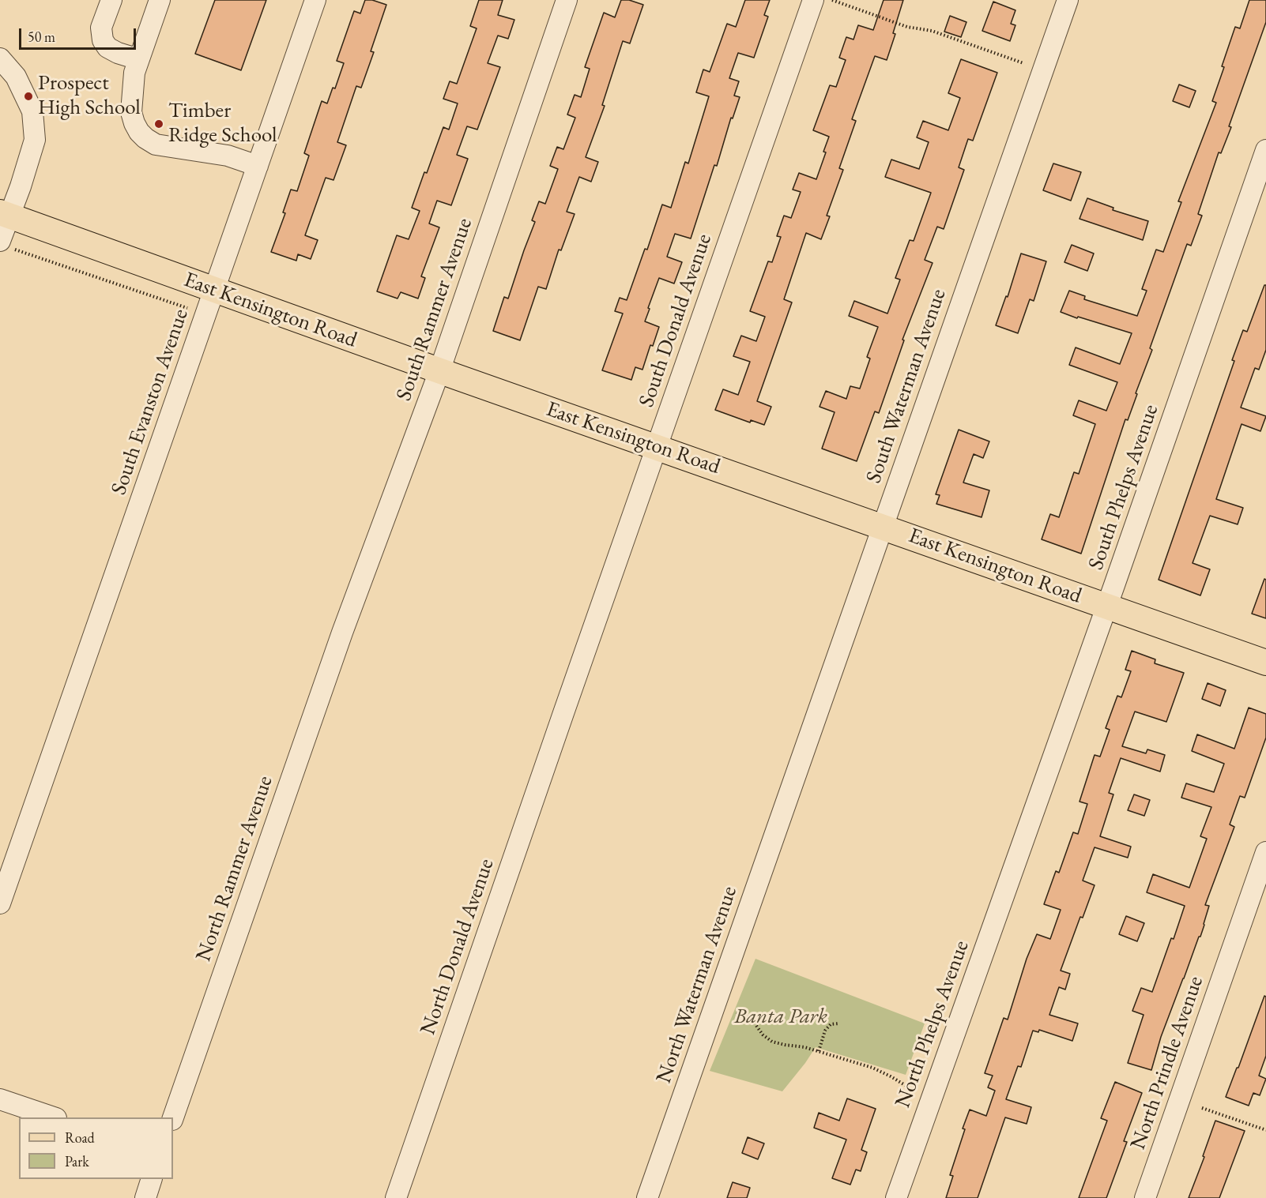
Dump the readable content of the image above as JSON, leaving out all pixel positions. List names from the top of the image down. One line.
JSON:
{"streets":{"main road":["East Kensington Road"],"street":["South Rammer Avenue","South Donald Avenue","South Waterman Avenue","South Evanston Avenue","South Phelps Avenue","North Rammer Avenue","North Donald Avenue","North Waterman Avenue","North Phelps Avenue","North Prindle Avenue"]},"crossings":[["South Rammer Avenue","East Kensington Road"],["South Rammer Avenue","North Rammer Avenue"],["East Kensington Road","South Donald Avenue"],["East Kensington Road","South Waterman Avenue"],["East Kensington Road","South Evanston Avenue"],["East Kensington Road","South Phelps Avenue"],["South Donald Avenue","North Donald Avenue"],["South Waterman Avenue","North Waterman Avenue"],["South Phelps Avenue","North Phelps Avenue"]],"parks":["Banta Park"],"places":["Prospect High School","Timber Ridge School"],"legend":["Road","Park"],"scale_bar":"50 m"}
